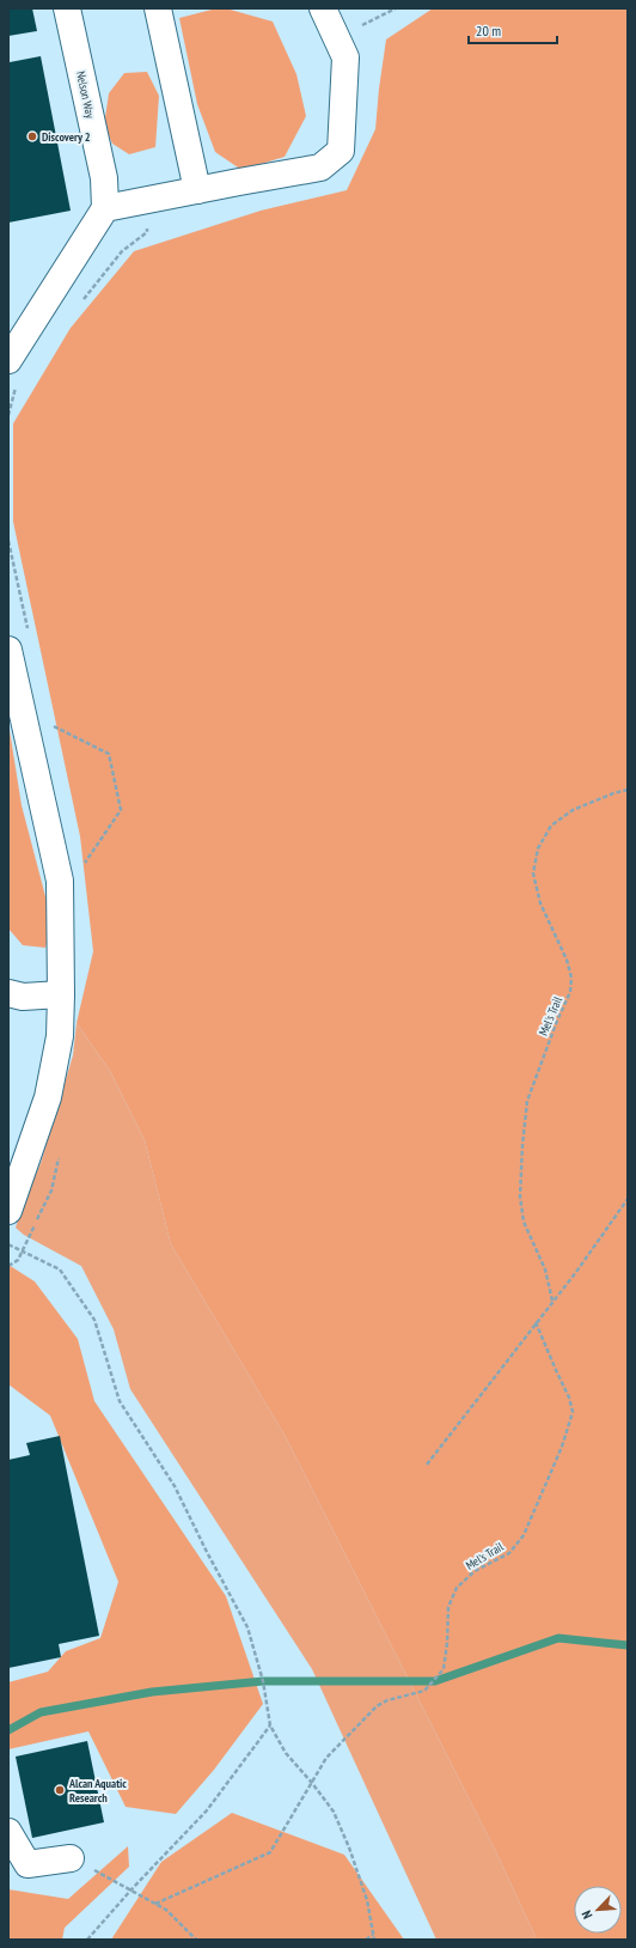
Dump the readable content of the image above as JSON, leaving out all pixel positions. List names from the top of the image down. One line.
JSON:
{"streets":{"street":["Nelson Way"],"path":["Mel's Trail"]},"places":["Discovery 2","Alcan Aquatic Research"],"scale_bar":"20 m","north":"bottom left"}
